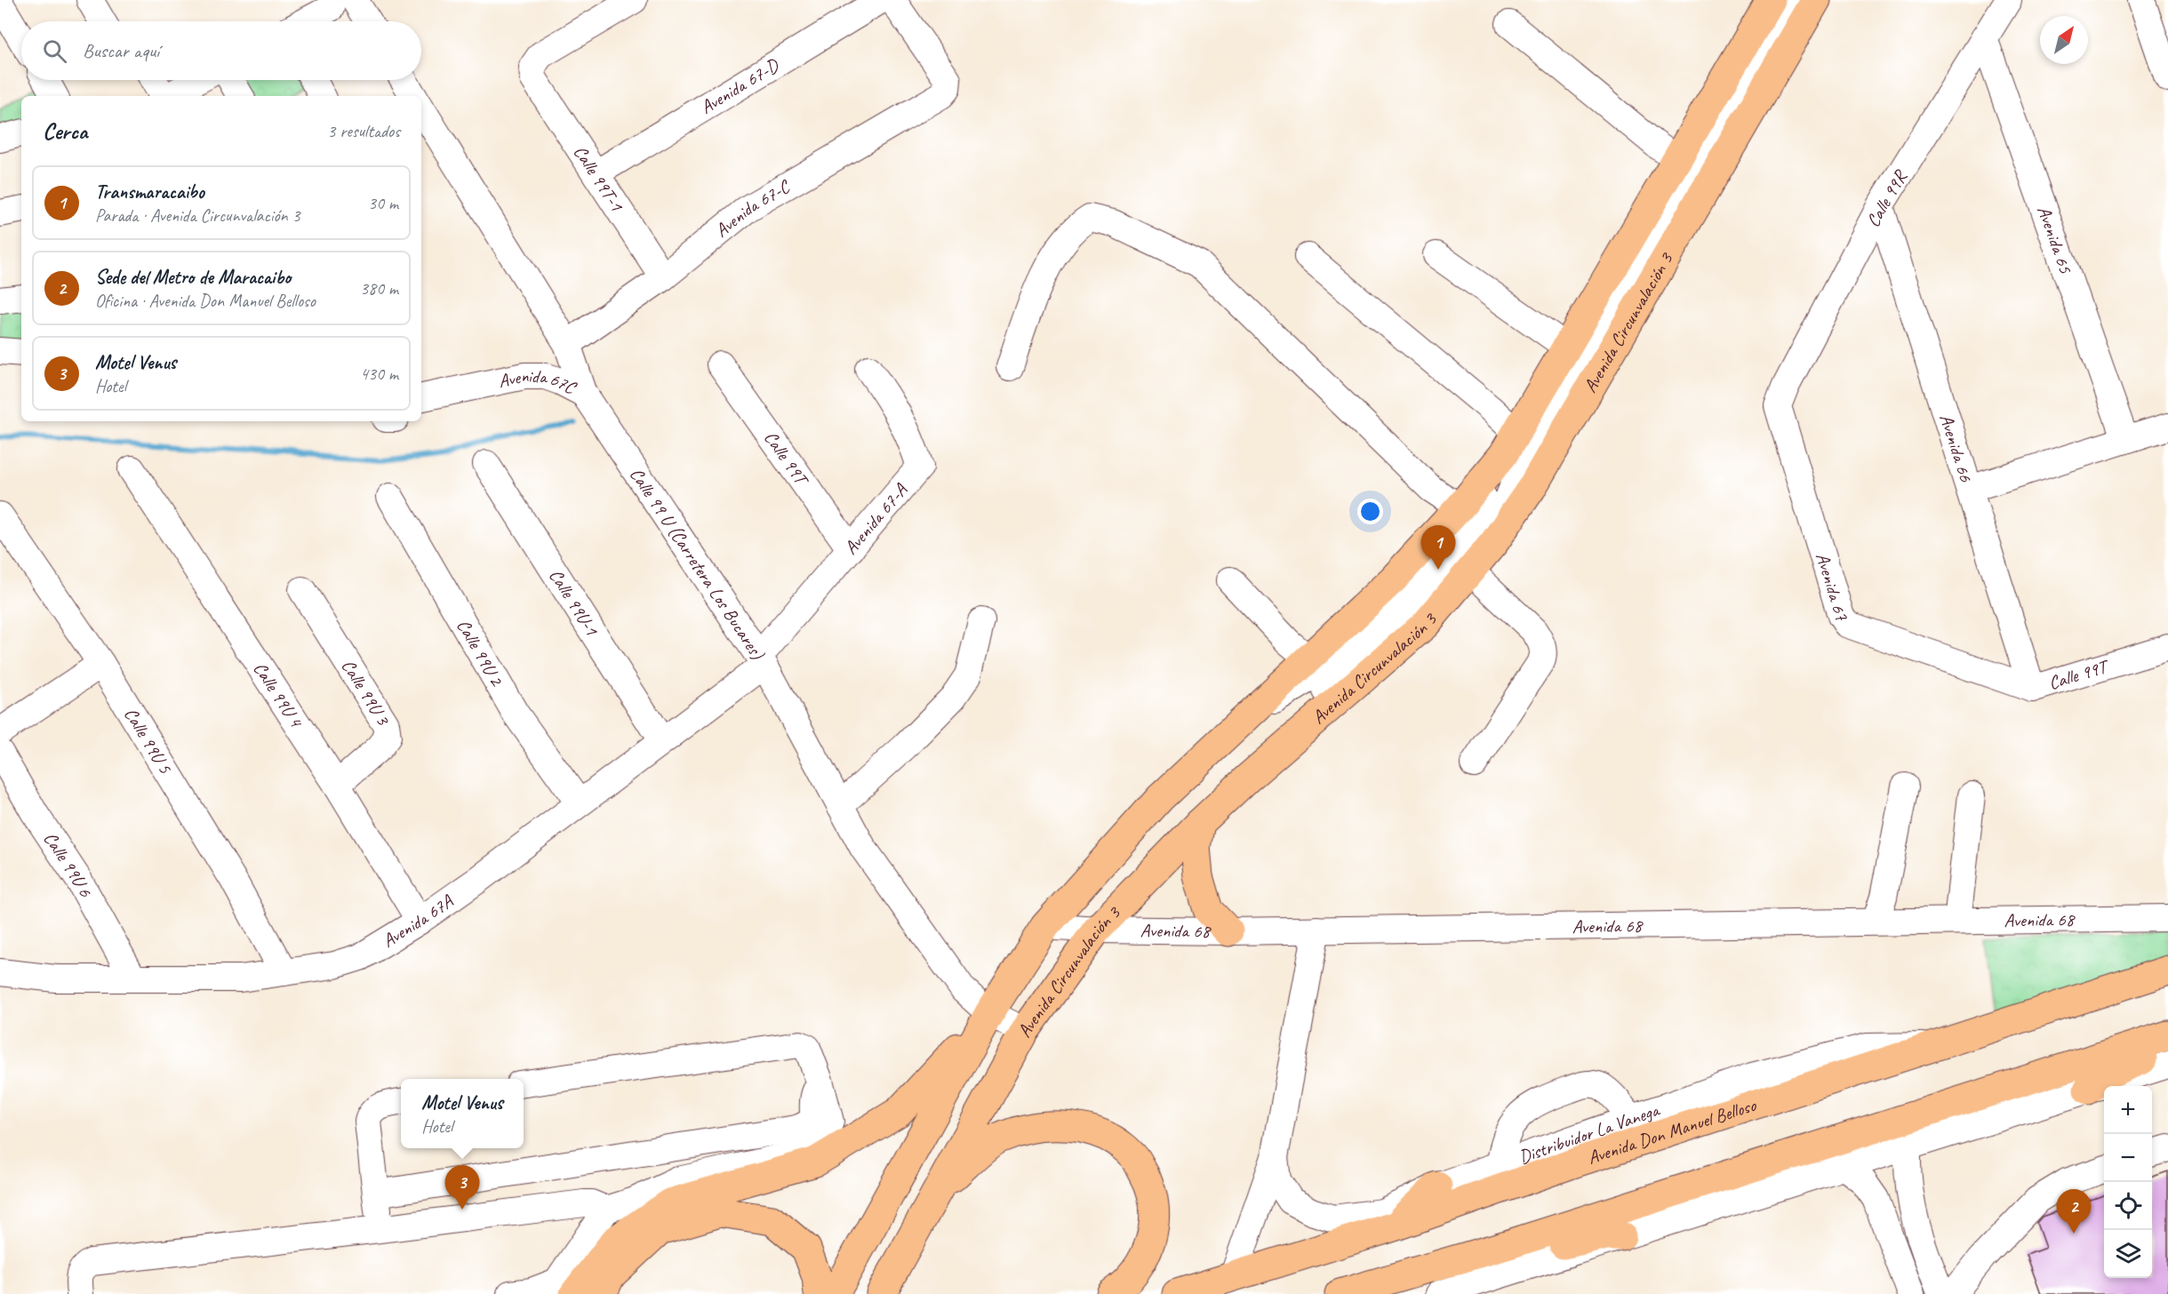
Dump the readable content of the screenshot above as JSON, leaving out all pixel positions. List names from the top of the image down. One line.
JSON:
{"streets":{"main road":["Avenida Circunvalación 3","Avenida Don Manuel Belloso"],"street":["Avenida 67-D","Calle 99T-1","Calle 99R","Avenida 67-C","Avenida 65","Avenida 67C","Avenida 66","Calle 99T","Avenida 67-A","Calle 99 U (Carretera Los Bucares)","Avenida 67","Calle 99U-1","Calle 99U 2","Calle 99U 3","Calle 99U 4","Calle 99U 5","Calle 99U 6","Avenida 67A","Avenida 68","Distribuidor La Vanega"]},"crossings":[["Avenida 67-D","Calle 99T-1"],["Calle 99T-1","Avenida 67-C"],["Calle 99R","Avenida 65"],["Calle 99R","Avenida 66"],["Calle 99R","Avenida 67"],["Avenida 67-C","Calle 99 U (Carretera Los Bucares)"],["Avenida Circunvalación 3","Calle 99 U (Carretera Los Bucares)"],["Avenida Circunvalación 3","Avenida 68"],["Avenida 67C","Calle 99 U (Carretera Los Bucares)"],["Avenida 66","Calle 99T"],["Calle 99T","Avenida 67-A"],["Calle 99T","Avenida 67"],["Avenida 67-A","Calle 99 U (Carretera Los Bucares)"],["Avenida 67-A","Avenida 67A"],["Calle 99 U (Carretera Los Bucares)","Avenida 67A"],["Calle 99U-1","Avenida 67A"],["Calle 99U 2","Avenida 67A"],["Calle 99U 3","Calle 99U 4"],["Calle 99U 4","Avenida 67A"],["Calle 99U 5","Avenida 67A"],["Calle 99U 6","Avenida 67A"],["Avenida 68","Distribuidor La Vanega"],["Avenida Don Manuel Belloso","Distribuidor La Vanega"]],"north":"top right","page":{"search":"Buscar aquí","heading":["Cerca","3 resultados"],"list":[{"mark":"1","name":"Transmaracaibo","note":"Parada · Avenida Circunvalación 3","value":"30 m"},{"mark":"2","name":"Sede del Metro de Maracaibo","note":"Oficina · Avenida Don Manuel Belloso","value":"380 m"},{"mark":"3","name":"Motel Venus","note":"Hotel","value":"430 m"}],"pins":["1","3","2"],"popup":["Motel Venus","Hotel"],"map_buttons":["+","−"]}}
